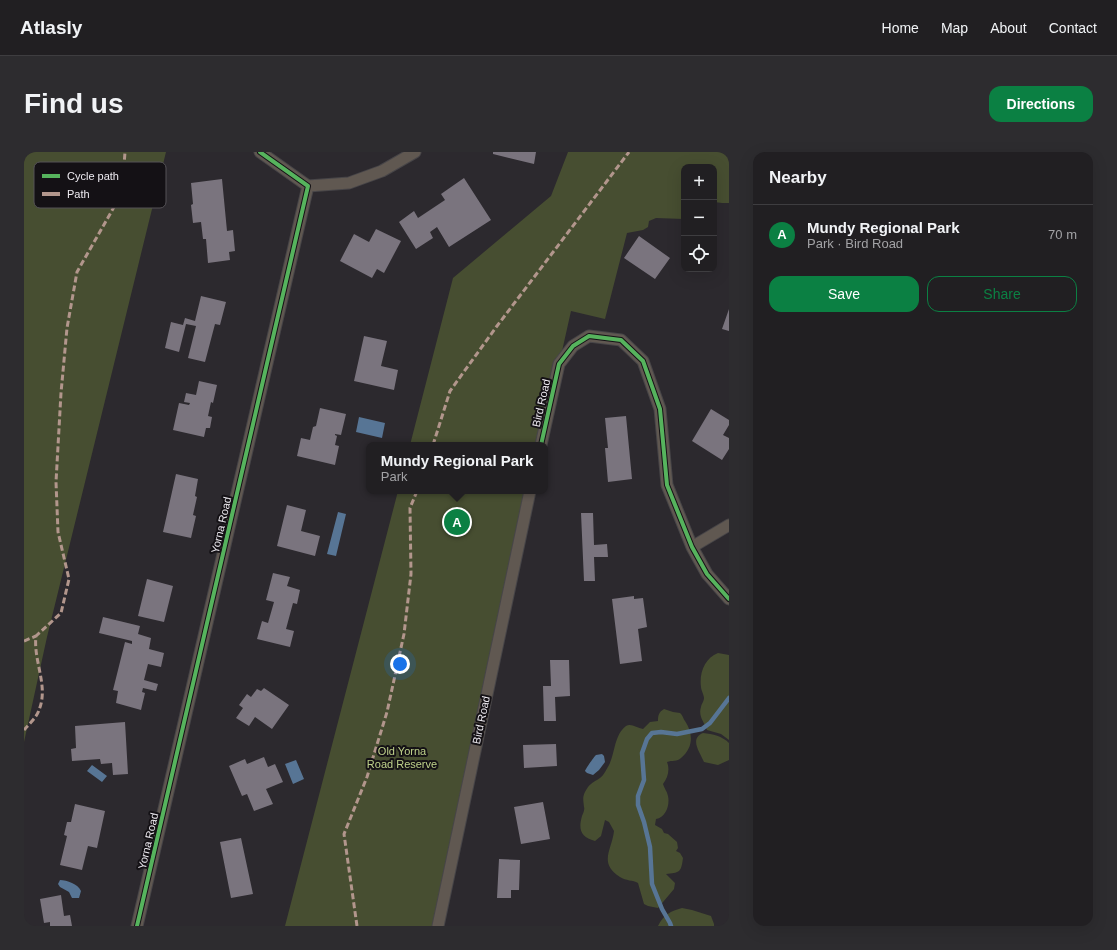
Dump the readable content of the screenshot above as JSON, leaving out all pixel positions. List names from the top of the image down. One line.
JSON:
{"streets":{"street":["Bird Road","Yorna Road"]},"parks":["Old Yorna Road Reserve"],"legend":["Cycle path","Path"],"page":{"header":"Atlasly","nav":["Home","Map","About","Contact"],"buttons":["Directions",["Save","Share"]],"title":"Find us","heading":"Nearby","map_buttons":["+","−"],"list":[{"mark":"A","name":"Mundy Regional Park","note":"Park · Bird Road","value":"70 m"}],"popup":["Mundy Regional Park","Park"],"pins":"A"}}
